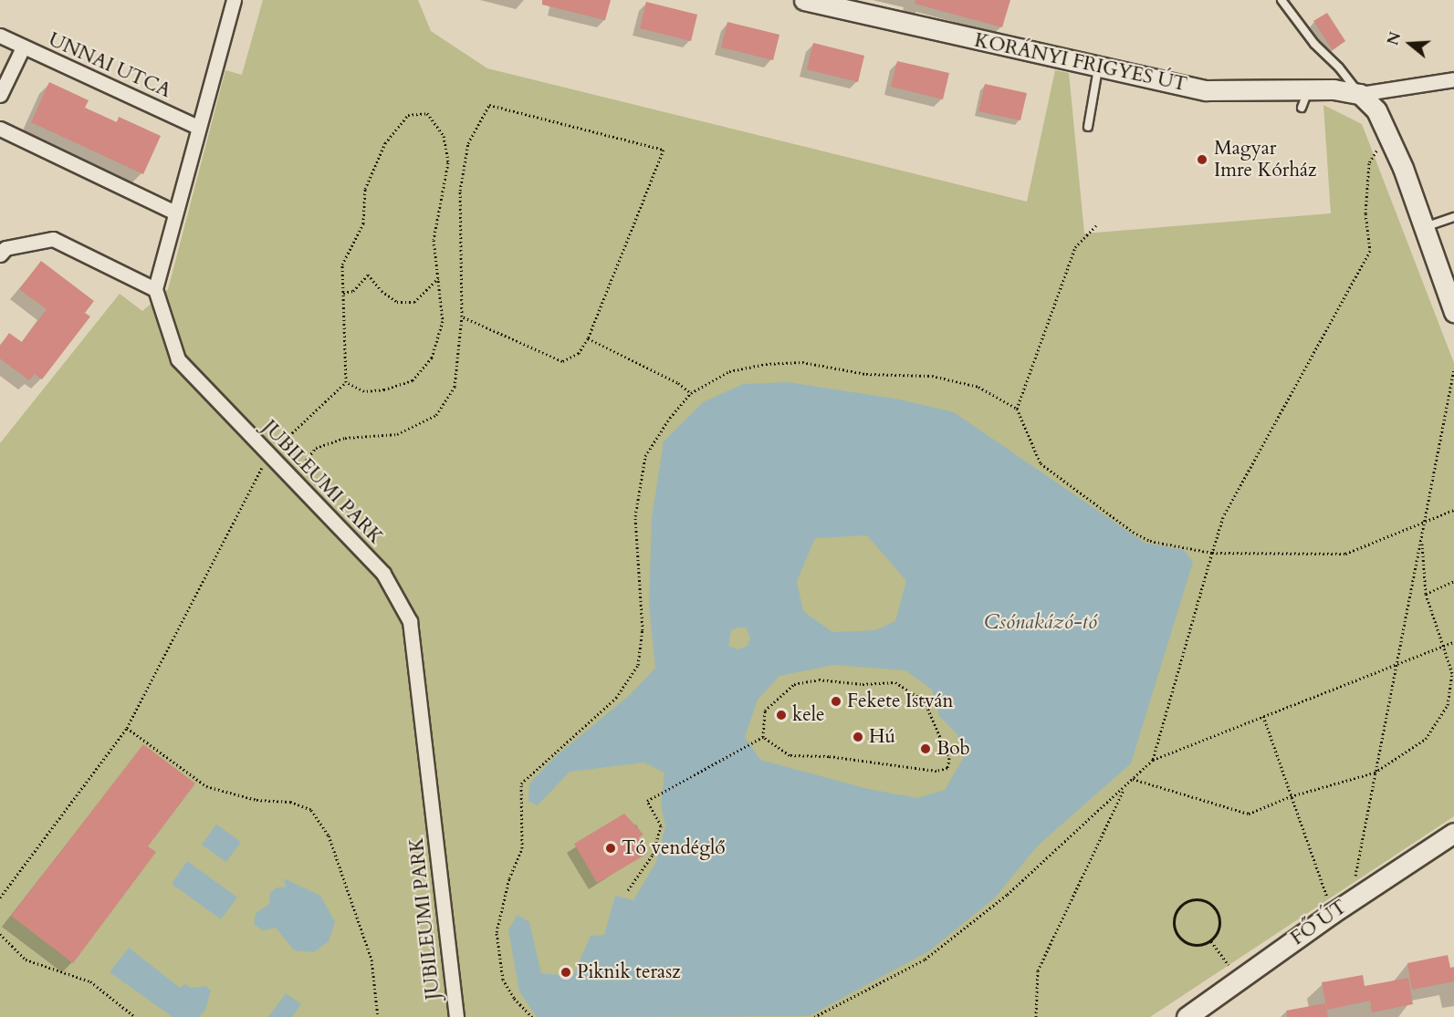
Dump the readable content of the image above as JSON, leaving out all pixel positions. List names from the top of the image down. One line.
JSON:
{"streets":{"main road":["KORÁNYI FRIGYES ÚT","FŐ ÚT"],"street":["UNNAI UTCA","JUBILEUMI PARK"]},"water":["Csónakázó-tó"],"places":["Magyar Imre Kórház","Fekete István","kele","Hú","Bob","Tó vendéglő","Piknik terasz"],"north":"left"}
